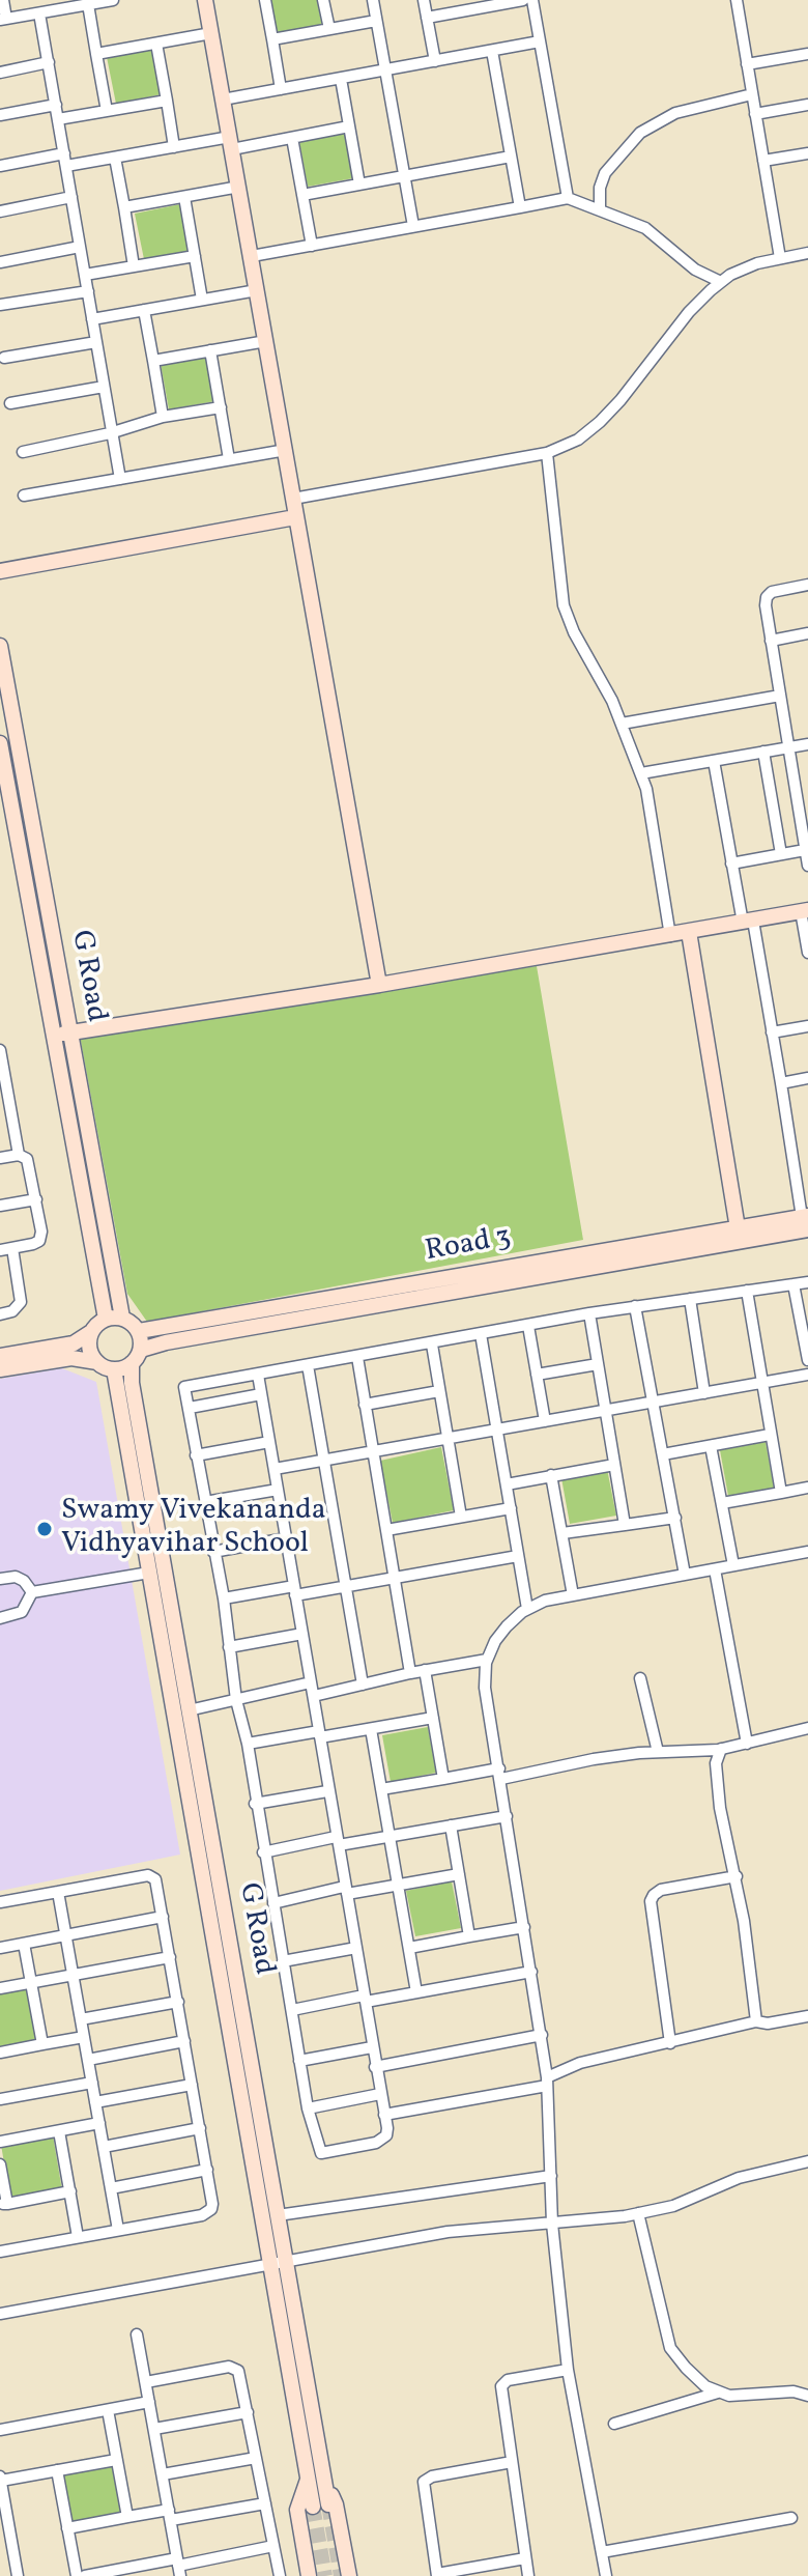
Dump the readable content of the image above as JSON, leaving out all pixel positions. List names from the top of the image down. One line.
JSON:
{"streets":{"street":["G Road","Road 3"]},"crossings":[["G Road","Road 3"]],"places":["Swamy Vivekananda Vidhyavihar School"]}
